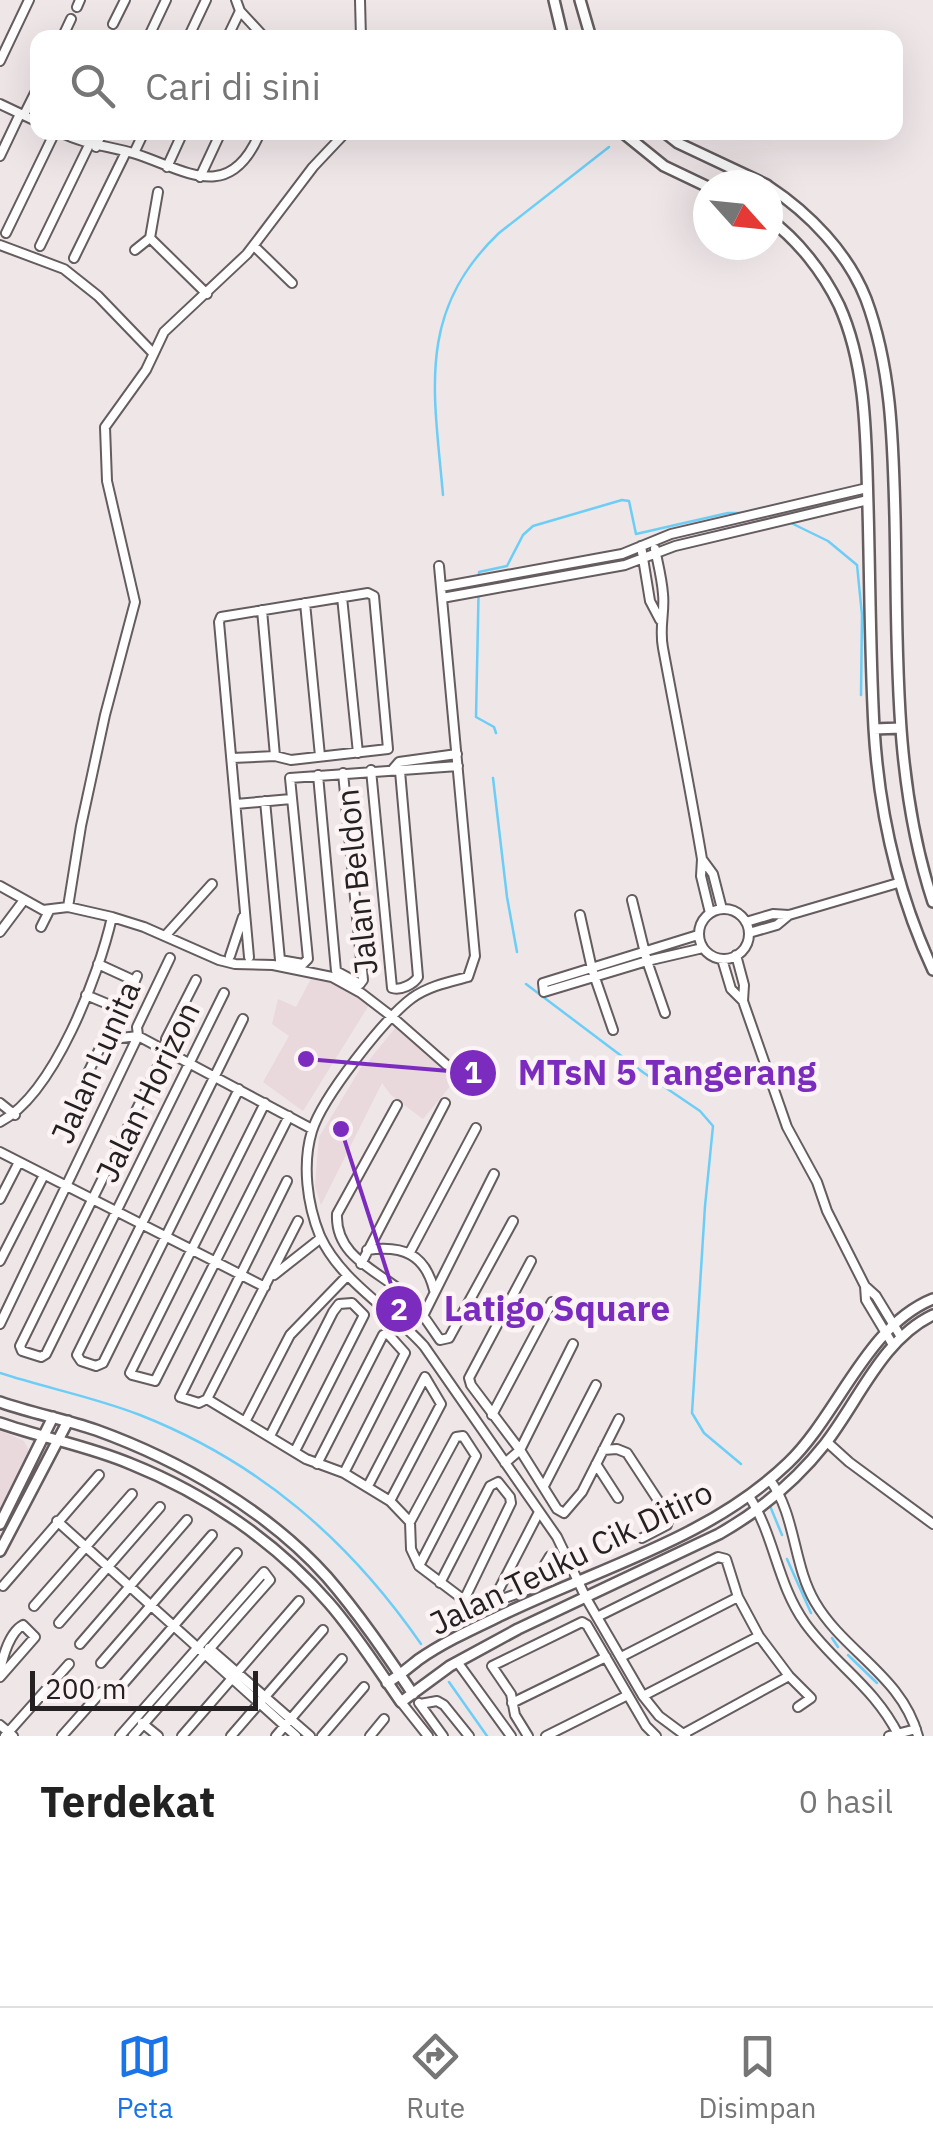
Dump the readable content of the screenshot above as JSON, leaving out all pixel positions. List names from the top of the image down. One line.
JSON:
{"streets":{"main road":["Jalan Teuku Cik Ditiro"],"street":["Jalan Beldon","Jalan Lunita","Jalan Horizon"]},"places":["MTsN 5 Tangerang","Latigo Square"],"scale_bar":"200 m","north":"bottom right","page":{"search":"Cari di sini","scale":"200 m","heading":["Terdekat","0 hasil"],"nav":["Peta","Rute","Disimpan"]}}
